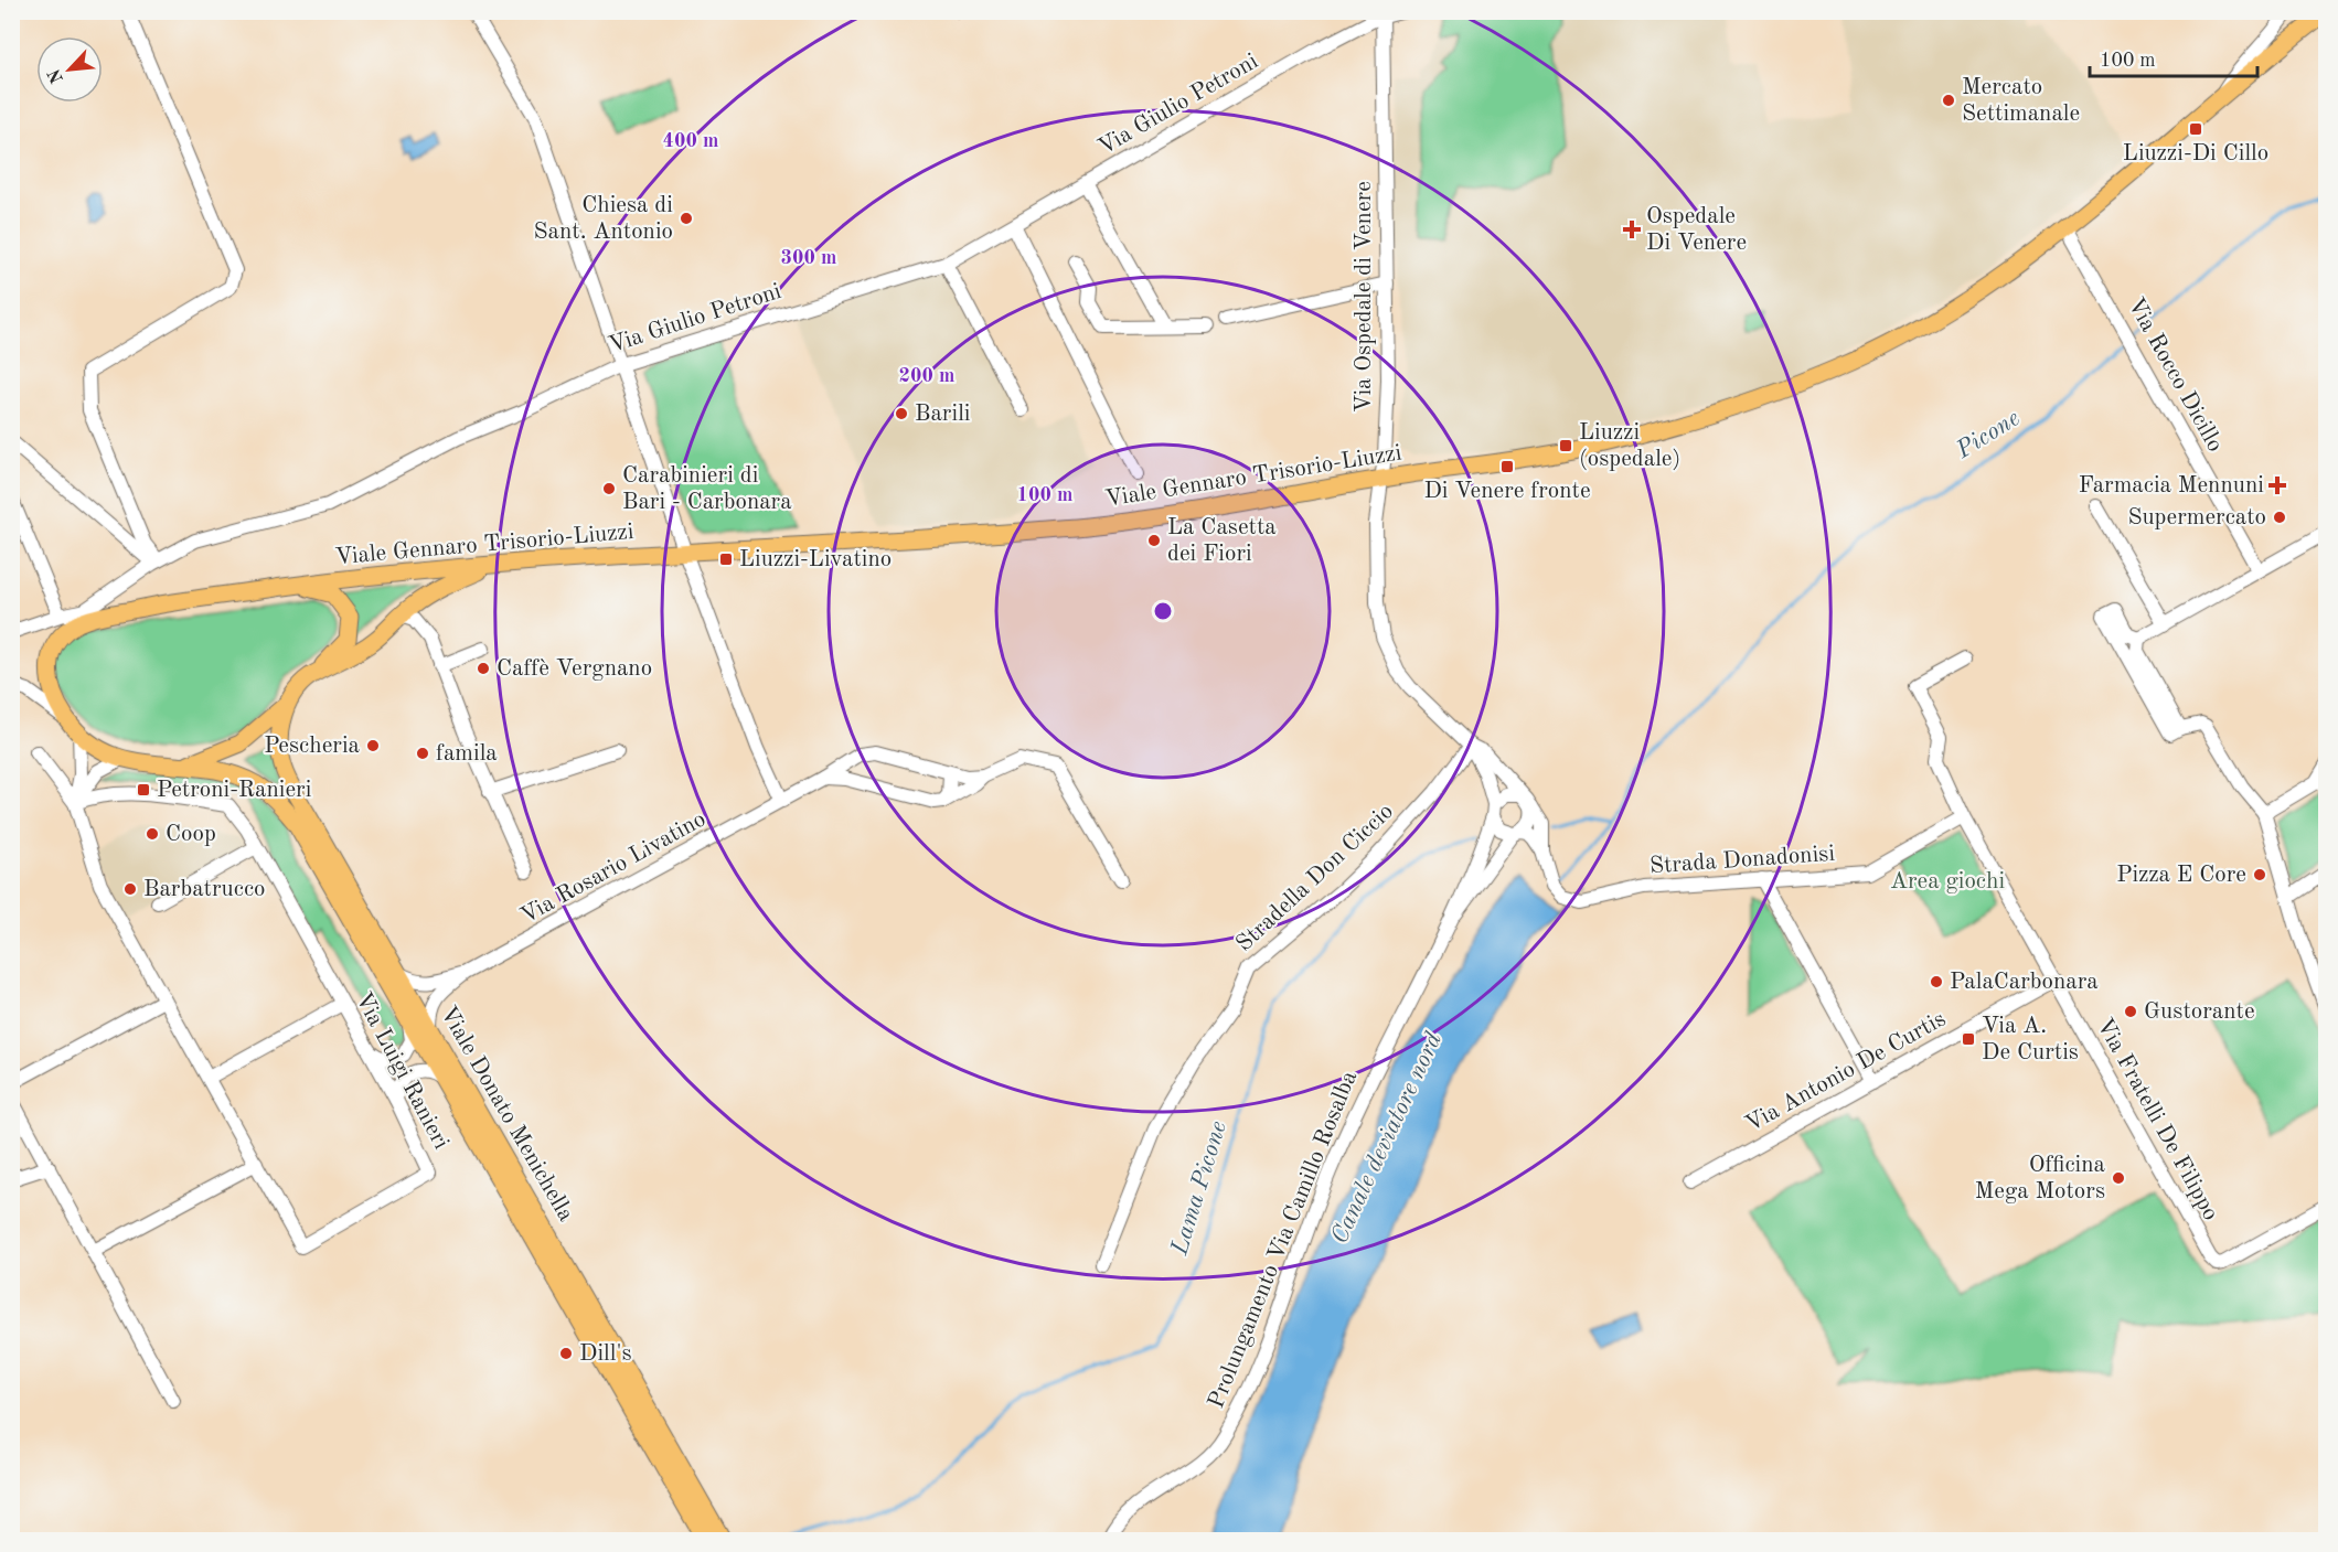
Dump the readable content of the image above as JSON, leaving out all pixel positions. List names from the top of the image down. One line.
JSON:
{"streets":{"main road":["Viale Gennaro Trisorio-Liuzzi","Viale Donato Menichella"],"street":["Via Giulio Petroni","Via Ospedale di Venere","Via Rocco Dicillo","Strada Donadonisi","Via Rosario Livatino","Stradella Don Ciccio","Via Luigi Ranieri","Via Antonio De Curtis","Via Fratelli De Filippo","Prolungamento Via Camillo Rosalba"]},"crossings":[["Via Giulio Petroni","Via Ospedale di Venere"],["Via Giulio Petroni","Viale Gennaro Trisorio-Liuzzi"],["Via Ospedale di Venere","Viale Gennaro Trisorio-Liuzzi"],["Via Ospedale di Venere","Strada Donadonisi"],["Via Ospedale di Venere","Stradella Don Ciccio"],["Via Ospedale di Venere","Prolungamento Via Camillo Rosalba"],["Via Rocco Dicillo","Viale Gennaro Trisorio-Liuzzi"],["Viale Gennaro Trisorio-Liuzzi","Viale Donato Menichella"],["Strada Donadonisi","Via Fratelli De Filippo"],["Strada Donadonisi","Prolungamento Via Camillo Rosalba"],["Via Antonio De Curtis","Via Fratelli De Filippo"]],"water":["Picone","Canale deviatore nord","Lama Picone"],"parks":["Area giochi"],"places":{"other":["Mercato Settimanale","Chiesa di Sant. Antonio","Barili","Carabinieri di Bari - Carbonara","Supermercato","La Casetta dei Fiori","Caffè Vergnano","Pescheria","famila","Coop","Pizza E Core","Barbatrucco","PalaCarbonara","Gustorante","Officina Mega Motors","Dill's"],"transit":["Liuzzi-Di Cillo","Liuzzi (ospedale)","Di Venere fronte","Liuzzi-Livatino","Petroni-Ranieri","Via A. De Curtis"],"health":["Ospedale Di Venere","Farmacia Mennuni"]},"scale_bar":"100 m","north":"bottom left","rings":["400 m","300 m","200 m","100 m"]}
